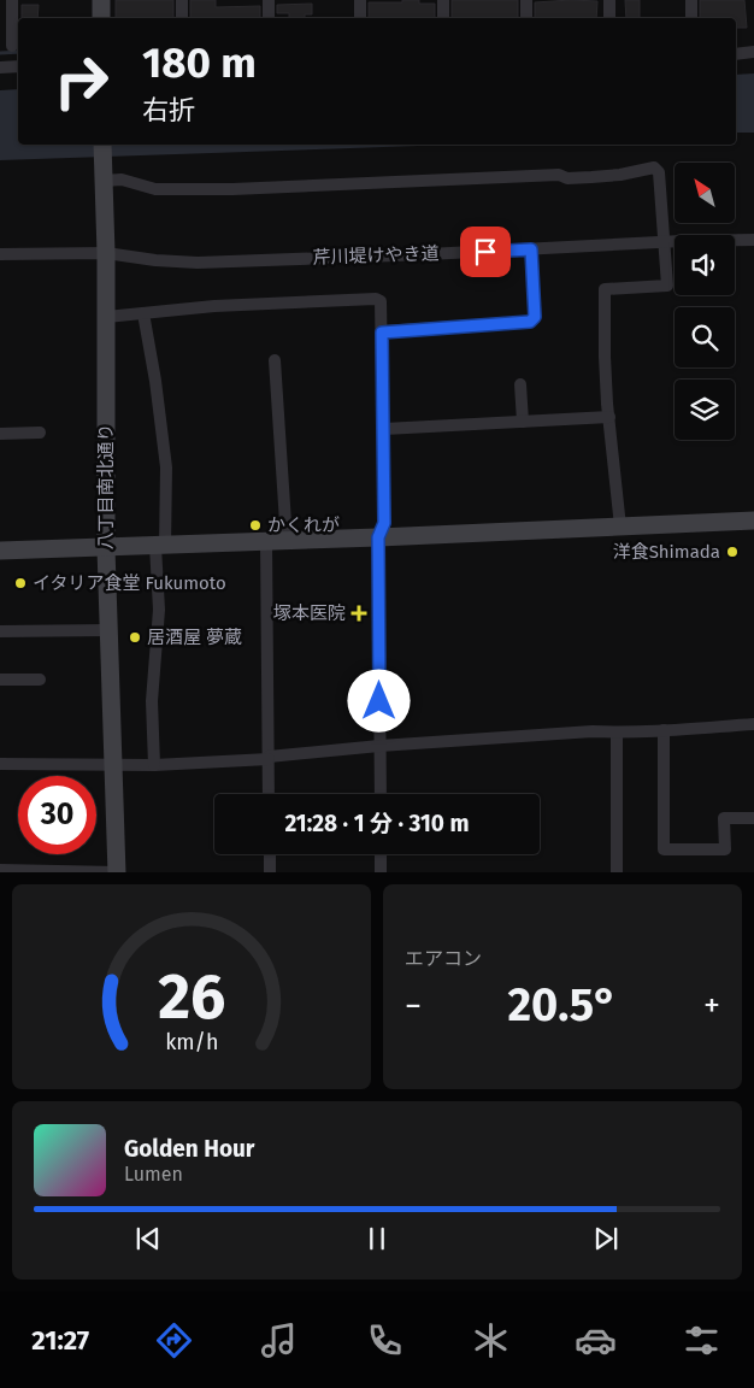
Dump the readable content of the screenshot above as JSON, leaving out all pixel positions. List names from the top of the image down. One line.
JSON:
{"streets":{"street":["芹川堤けやき道","八丁目南北通り"]},"crossings":[["芹川堤けやき道","八丁目南北通り"]],"places":{"other":["かくれが","洋食Shimada","イタリア食堂 Fukumoto","居酒屋 夢蔵"],"health":["塚本医院"]},"north":"top left","page":{"turn":["180 m","右折"],"limit":"30","trip":"21:28 · 1 分 · 310 m","tile":"エアコン","heat":["−","20.5°","+"],"song":["Golden Hour","Lumen"],"tabs":"21:27","gauge":["26","km/h"]}}
